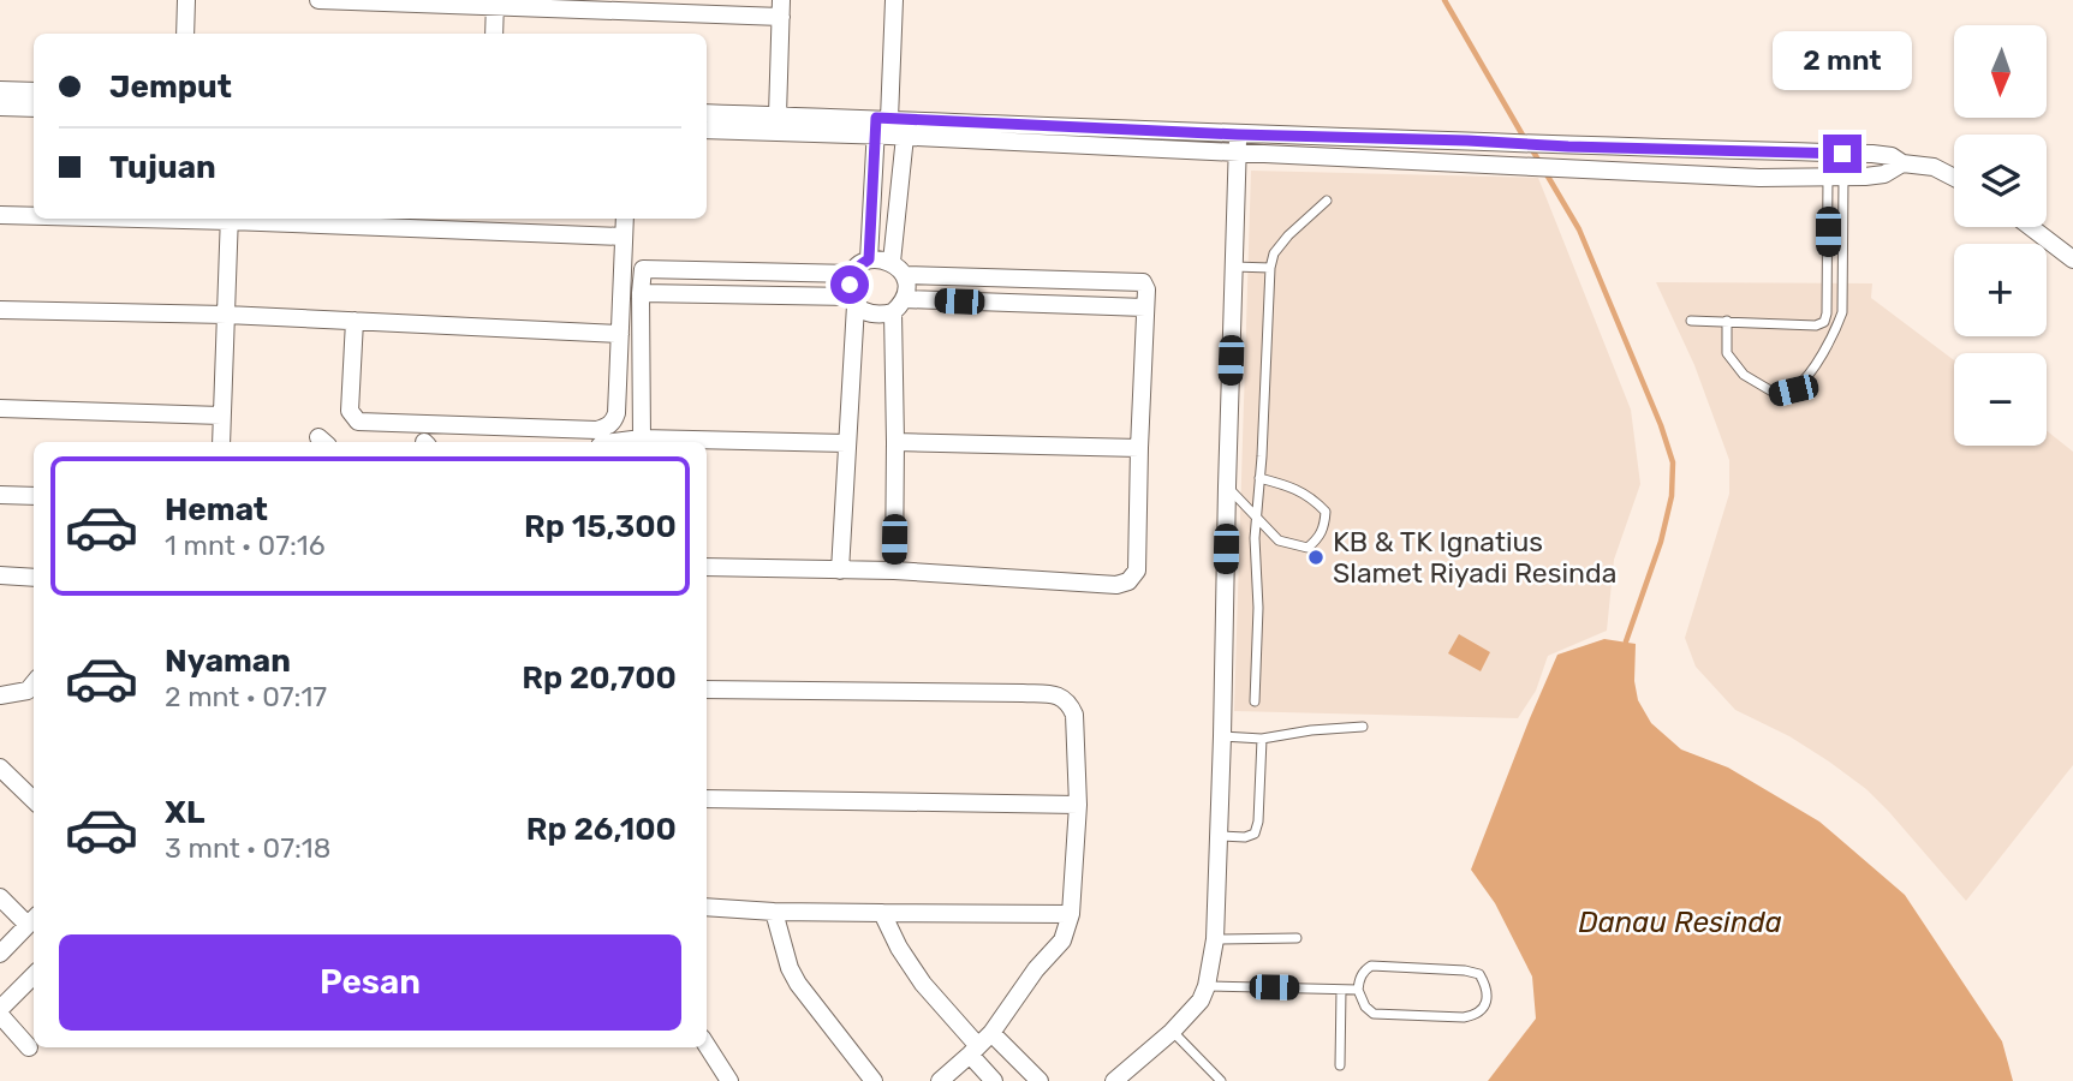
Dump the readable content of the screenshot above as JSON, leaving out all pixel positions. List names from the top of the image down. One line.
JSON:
{"water":["Danau Resinda"],"places":["KB & TK Ignatius Slamet Riyadi Resinda"],"north":"bottom","page":{"map_buttons":["+","−"],"bubble":"2 mnt","banner":["Jemput","Tujuan"],"list":[{"name":"Hemat","note":"1 mnt · 07:16","value":"Rp 15,300"},{"name":"Nyaman","note":"2 mnt · 07:17","value":"Rp 20,700"},{"name":"XL","note":"3 mnt · 07:18","value":"Rp 26,100"}],"buttons":"Pesan"}}
